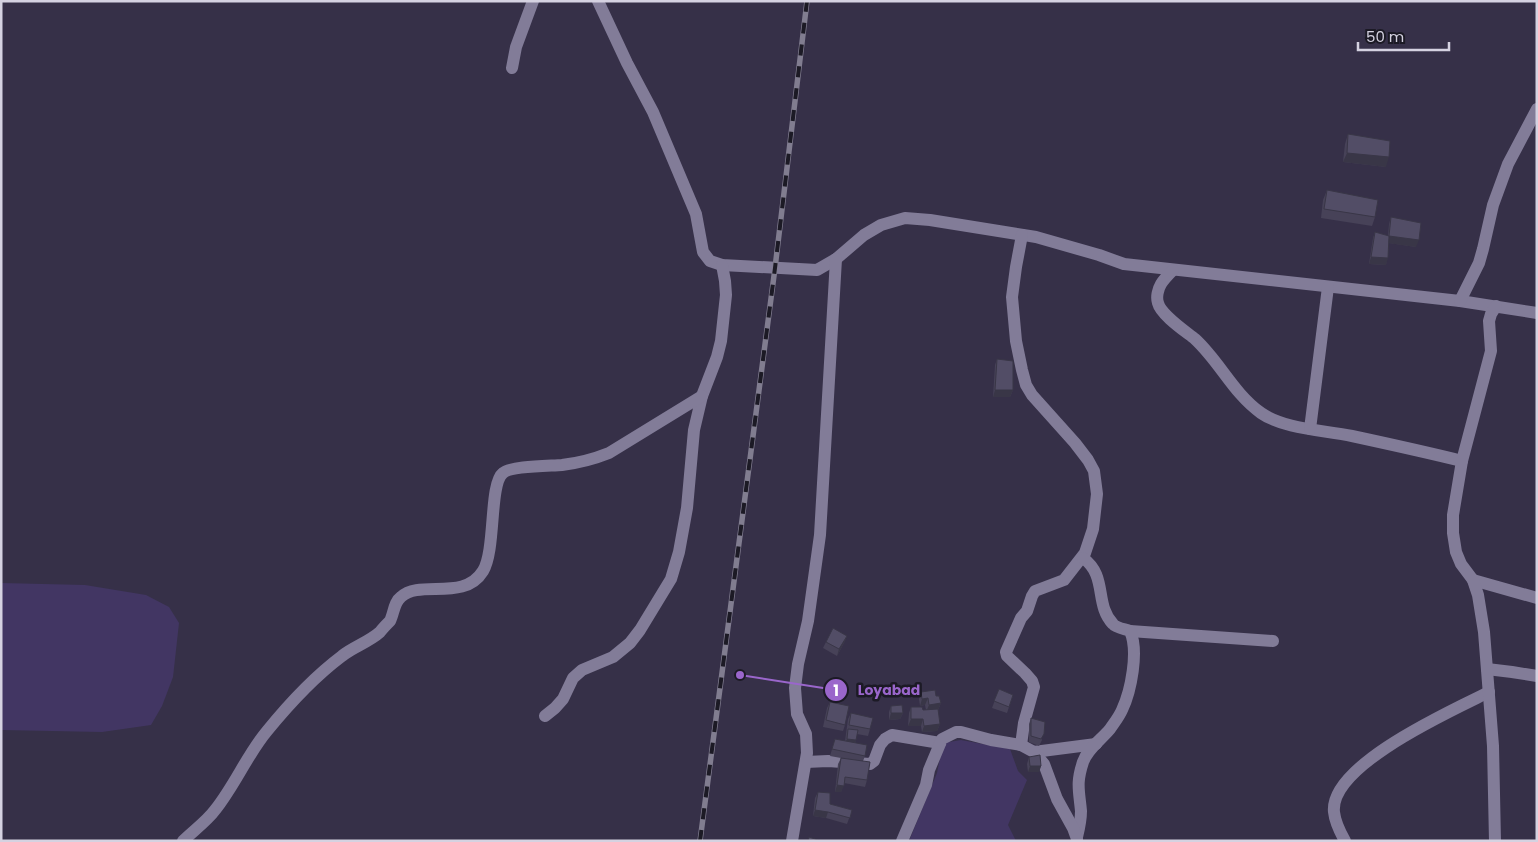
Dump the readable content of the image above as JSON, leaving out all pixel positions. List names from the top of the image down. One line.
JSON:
{"places":["Loyabad"],"scale_bar":"50 m"}
